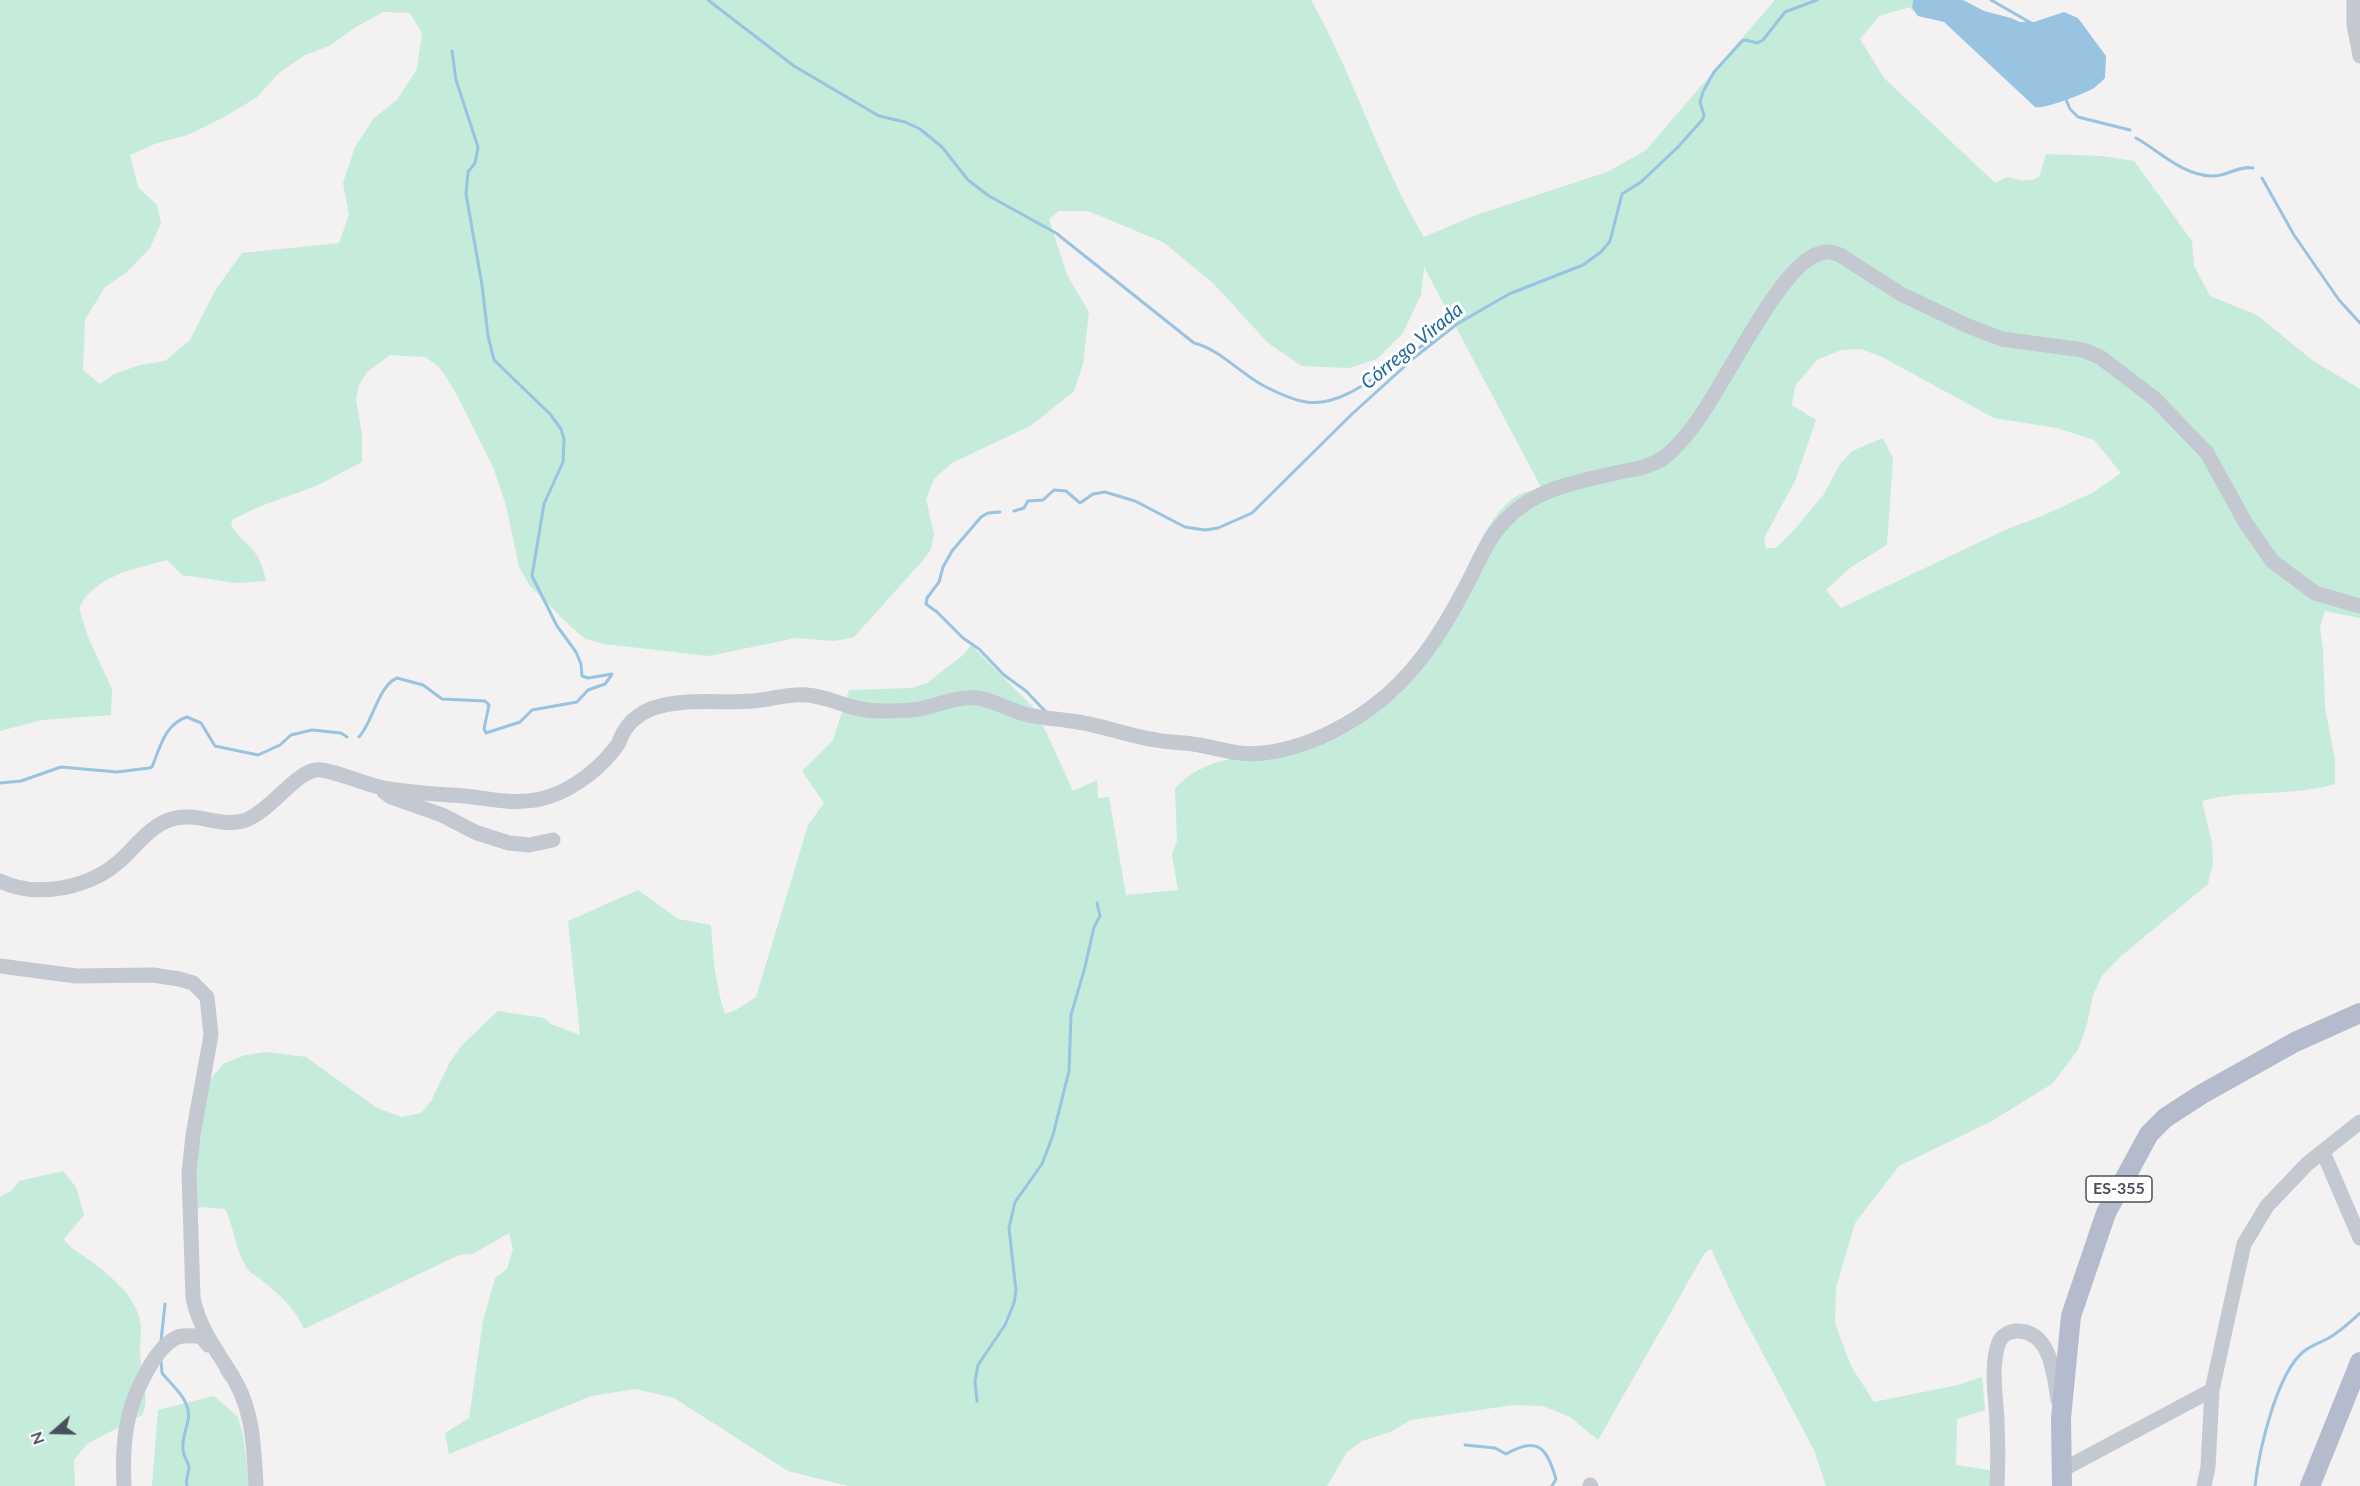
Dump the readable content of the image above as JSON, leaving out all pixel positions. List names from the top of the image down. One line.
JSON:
{"streets":{"main road":["ES-355"]},"water":["Córrego Virada"],"north":"left"}
